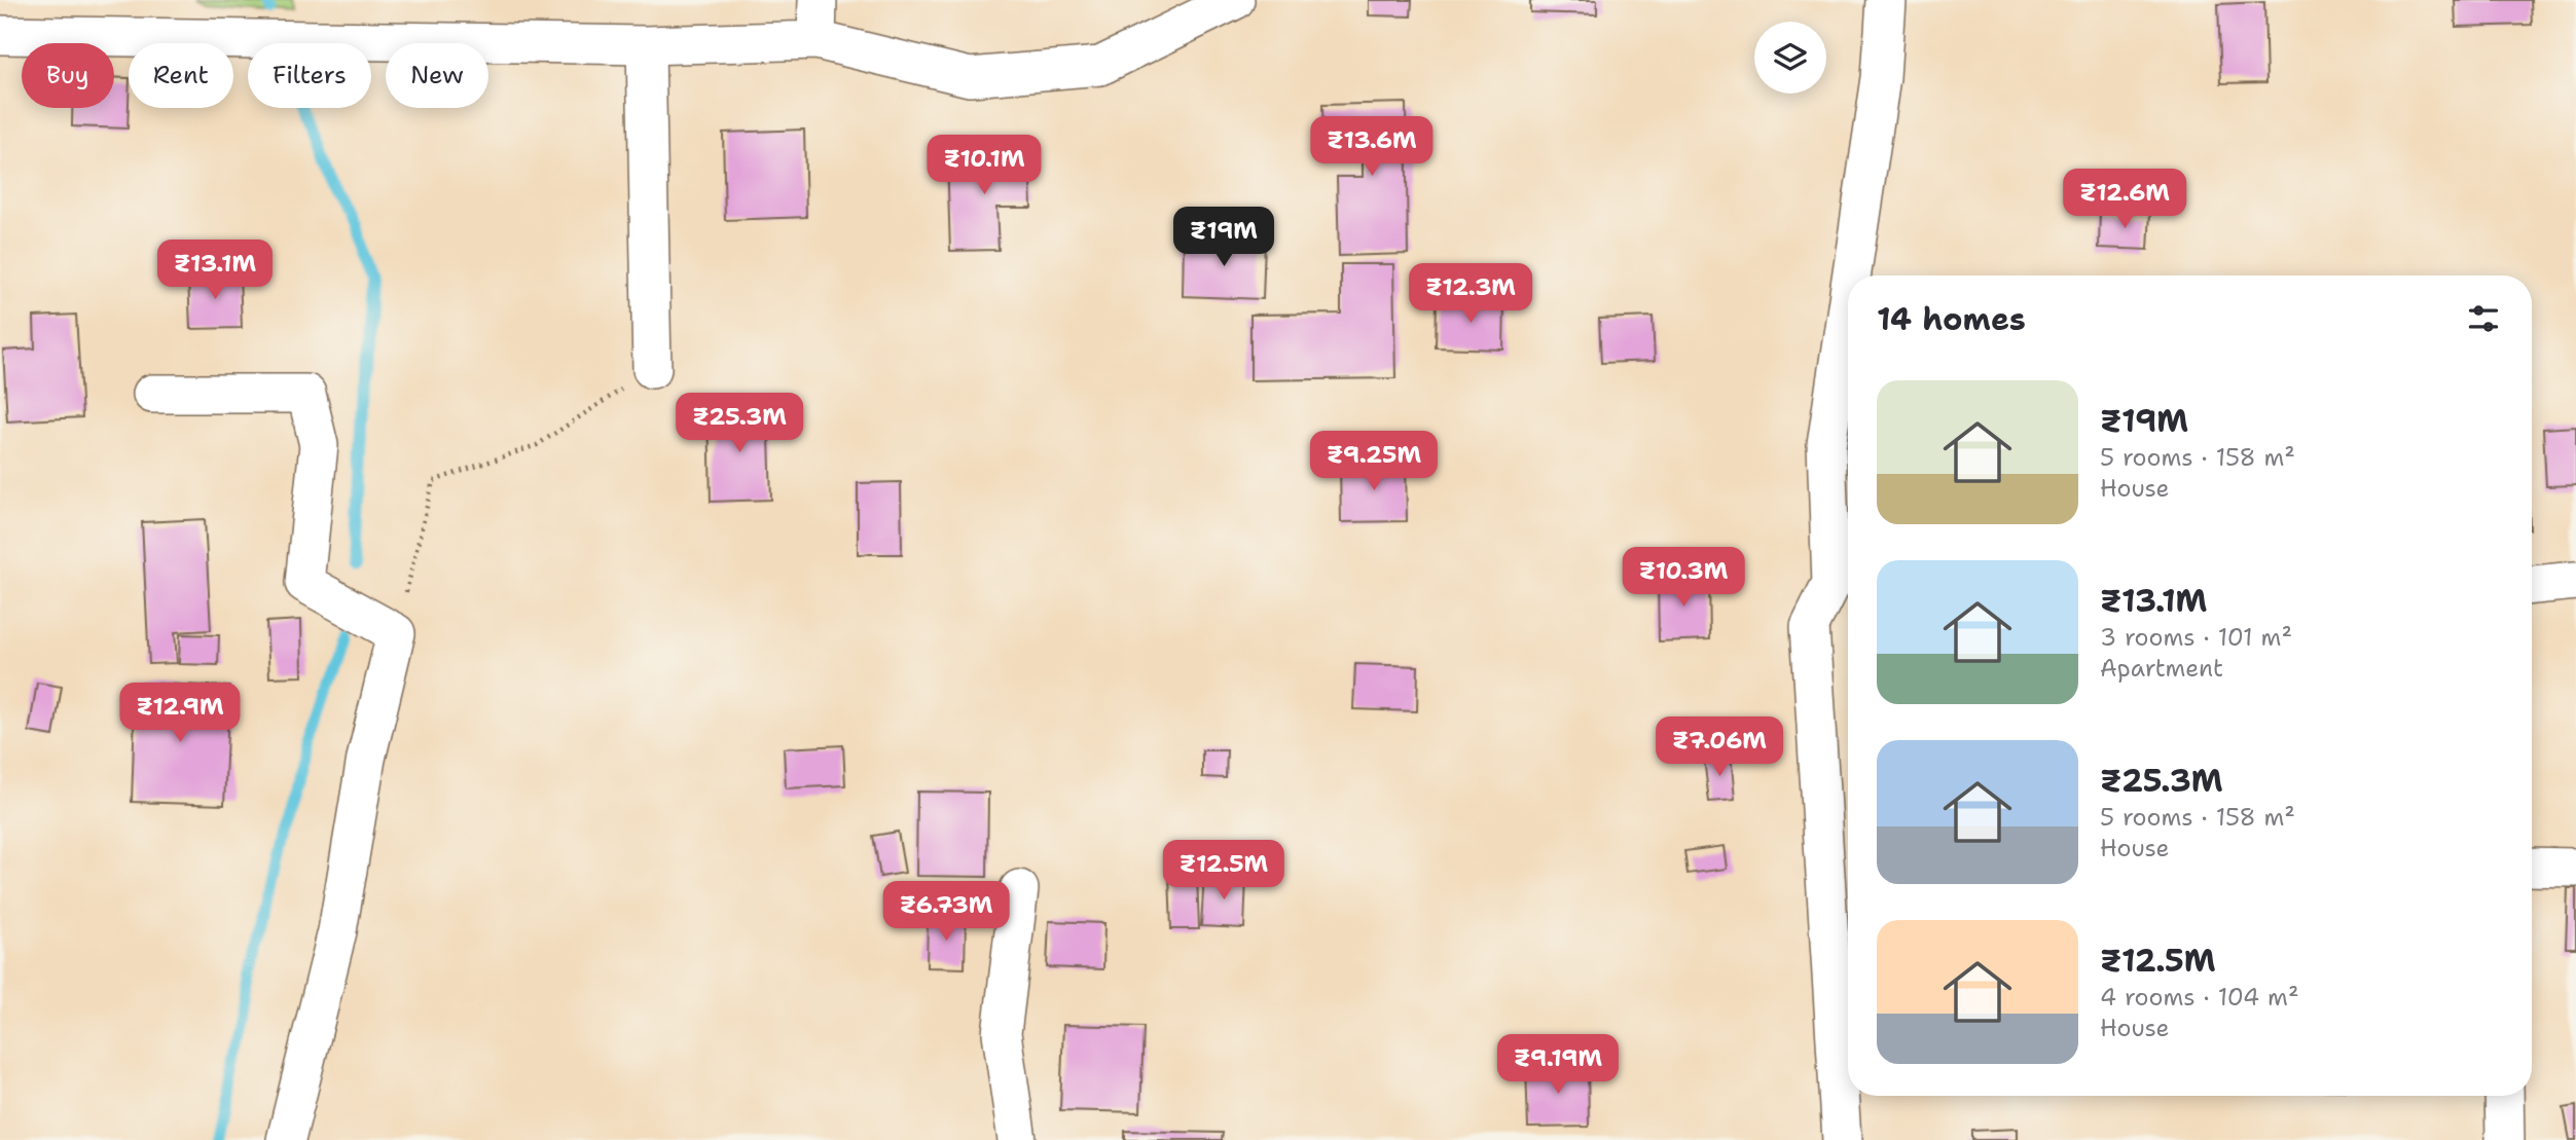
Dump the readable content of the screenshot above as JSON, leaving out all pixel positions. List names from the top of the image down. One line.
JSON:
{"page":{"chip":["Buy","Rent","Filters","New"],"price":["₹13.6M","₹10.1M","₹12.6M","₹19M","₹13.1M","₹12.3M","₹25.3M","₹9.25M","₹10.3M","₹12.9M","₹7.06M","₹12.5M","₹6.73M","₹9.19M"],"heading":"14 homes","list":[{"name":"₹19M","note":"5 rooms · 158 m² · House"},{"name":"₹13.1M","note":"3 rooms · 101 m² · Apartment"},{"name":"₹25.3M","note":"5 rooms · 158 m² · House"},{"name":"₹12.5M","note":"4 rooms · 104 m² · House"}]}}
